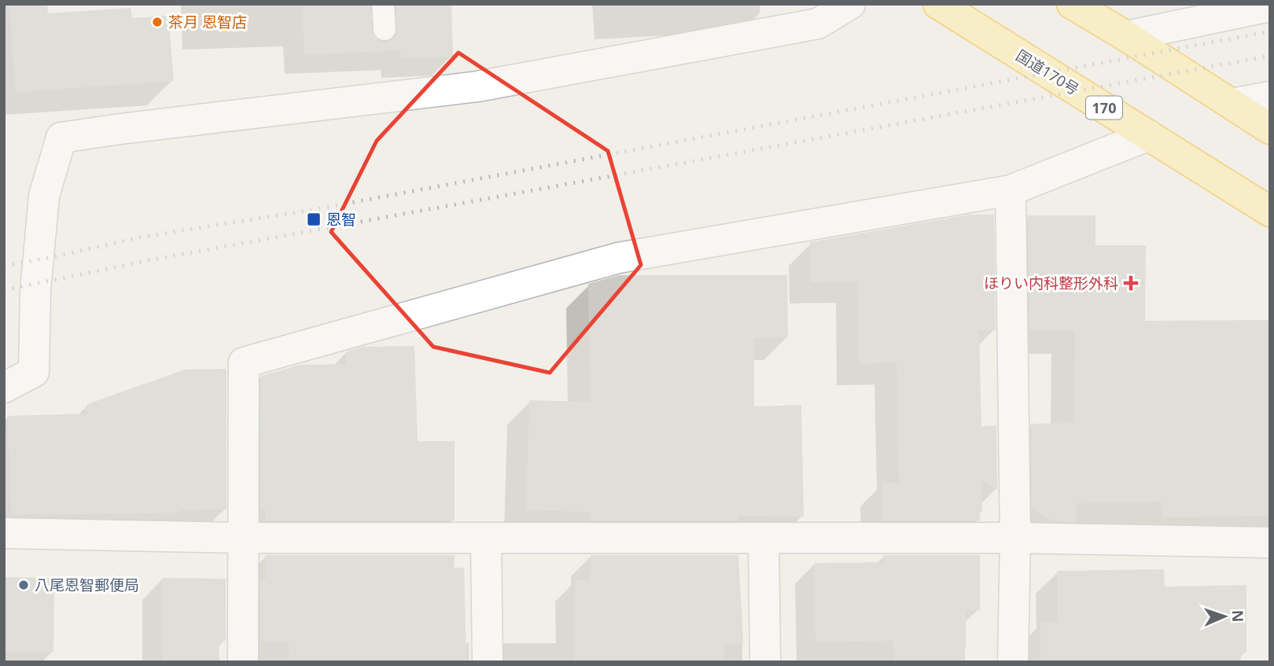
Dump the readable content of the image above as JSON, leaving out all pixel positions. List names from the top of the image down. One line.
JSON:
{"streets":{"highway":["国道170号","170"]},"places":{"other":["茶月 恩智店","八尾恩智郵便局"],"transit":["恩智"],"health":["ほりい内科整形外科"]},"north":"right"}
